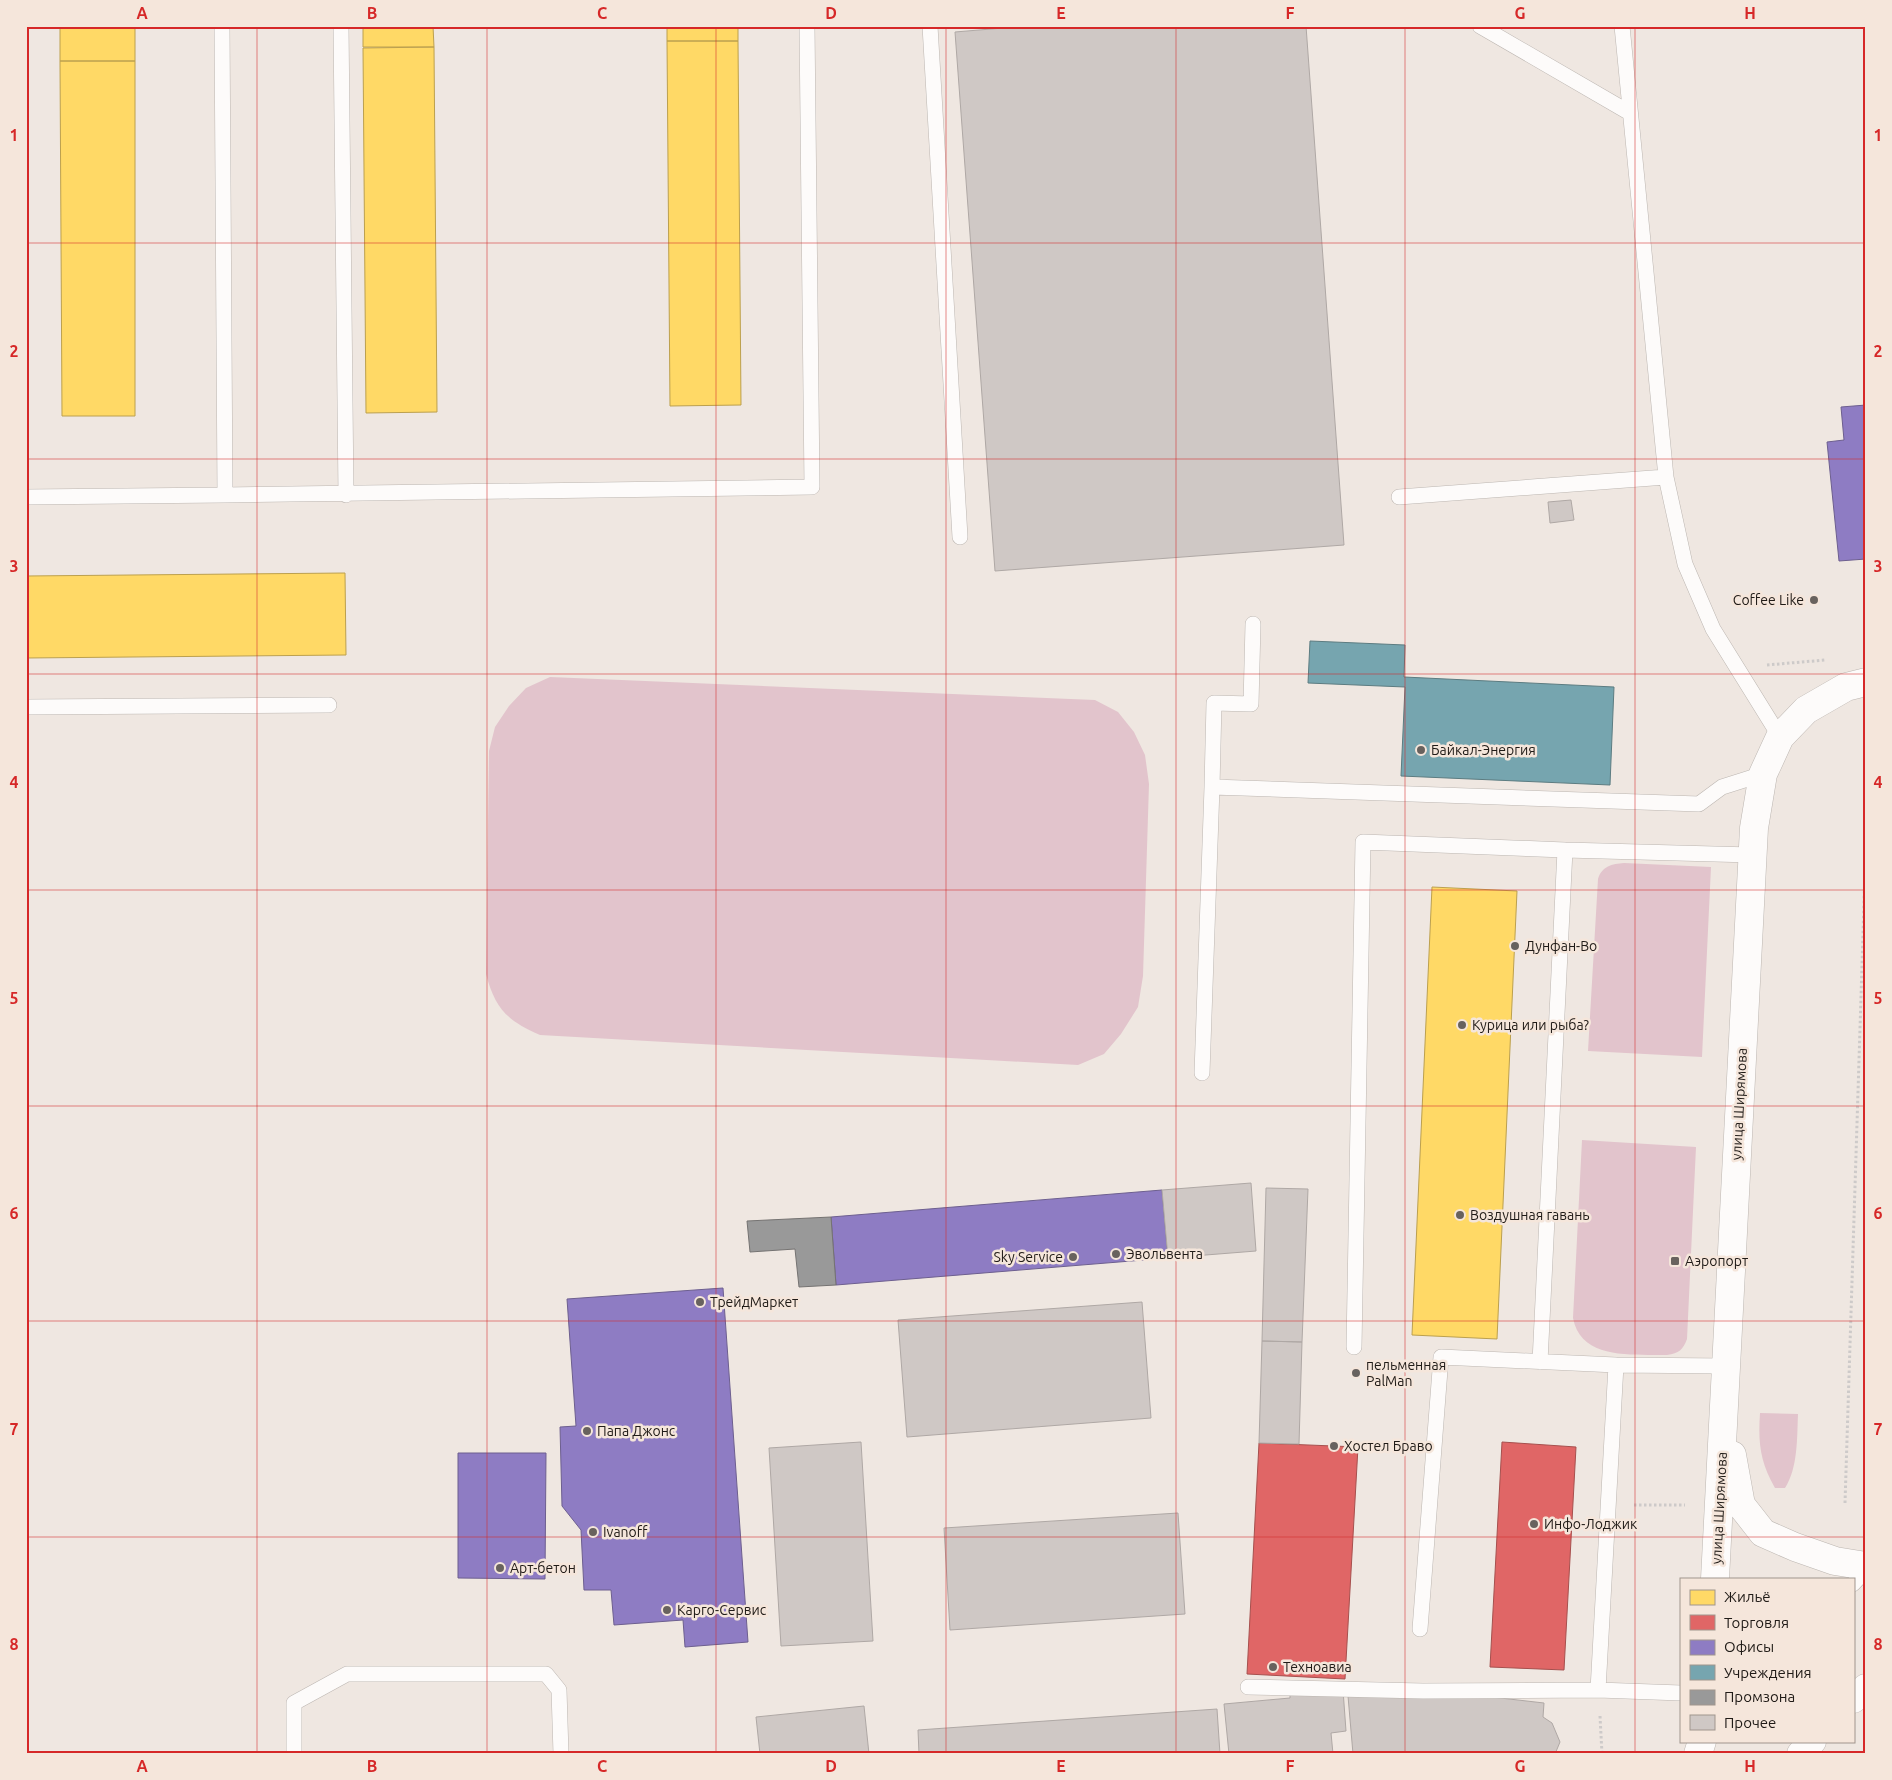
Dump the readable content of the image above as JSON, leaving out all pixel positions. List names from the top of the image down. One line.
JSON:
{"streets":{"main road":["улица Ширямова"]},"places":{"other":["Coffee Like","Байкал-Энергия","Дунфан-Во","Курица или рыба?","Воздушная гавань","Эвольвента","Sky Service","ТрейдМаркет","пельменная PalMan","Папа Джонс","Хостел Браво","Инфо-Лоджик","Ivanoff","Арт-бетон","Карго-Сервис","Техноавиа"],"transit":["Аэропорт"]},"legend":["Жильё","Торговля","Офисы","Учреждения","Промзона","Прочее"],"grid":{"columns":["A","B","C","D","E","F","G","H"],"rows":["1","2","3","4","5","6","7","8"]}}
